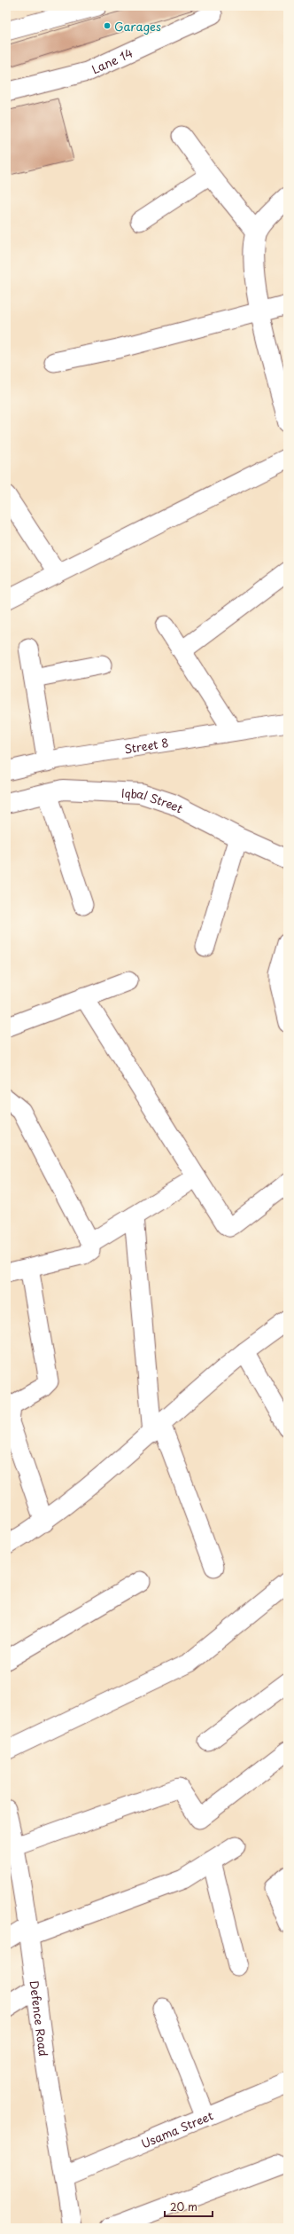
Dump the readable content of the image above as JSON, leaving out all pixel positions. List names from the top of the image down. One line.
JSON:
{"streets":{"street":["Lane 14","Street 8","Iqbal Street","Defence Road","Usama Street"]},"crossings":[["Defence Road","Usama Street"]],"places":["Garages"],"scale_bar":"20 m"}
